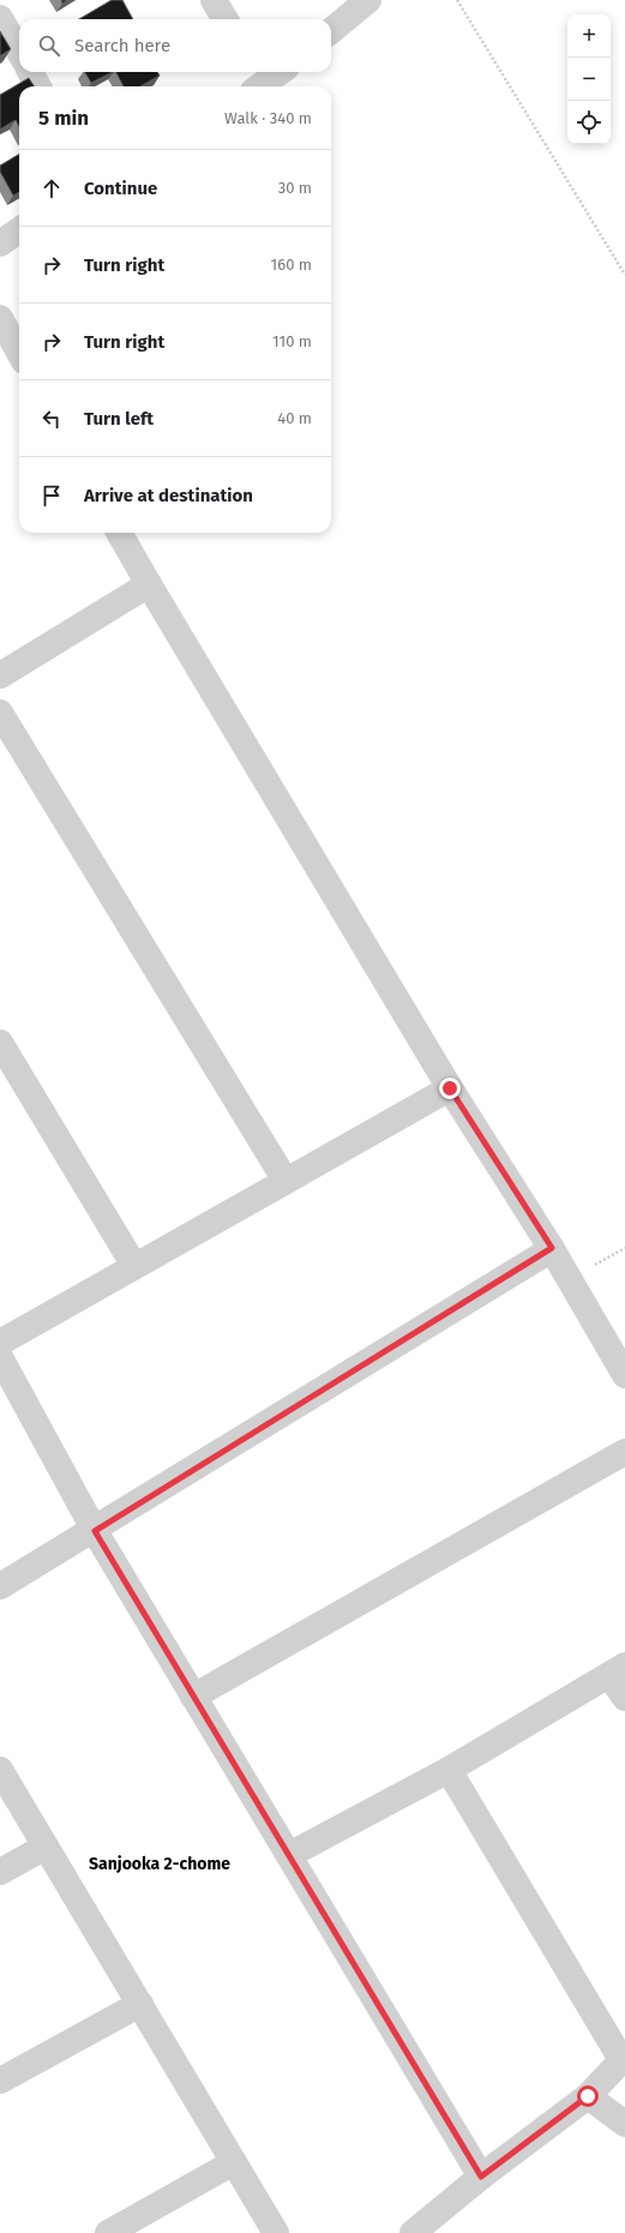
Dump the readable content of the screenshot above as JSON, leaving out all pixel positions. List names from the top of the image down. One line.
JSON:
{"districts":["Sanjooka 2-chome"],"page":{"map_buttons":["+","−"],"search":"Search here","heading":["5 min","Walk · 340 m"],"list":[["Continue","30 m"],["Turn right","160 m"],["Turn right","110 m"],["Turn left","40 m"],"Arrive at destination"]}}
